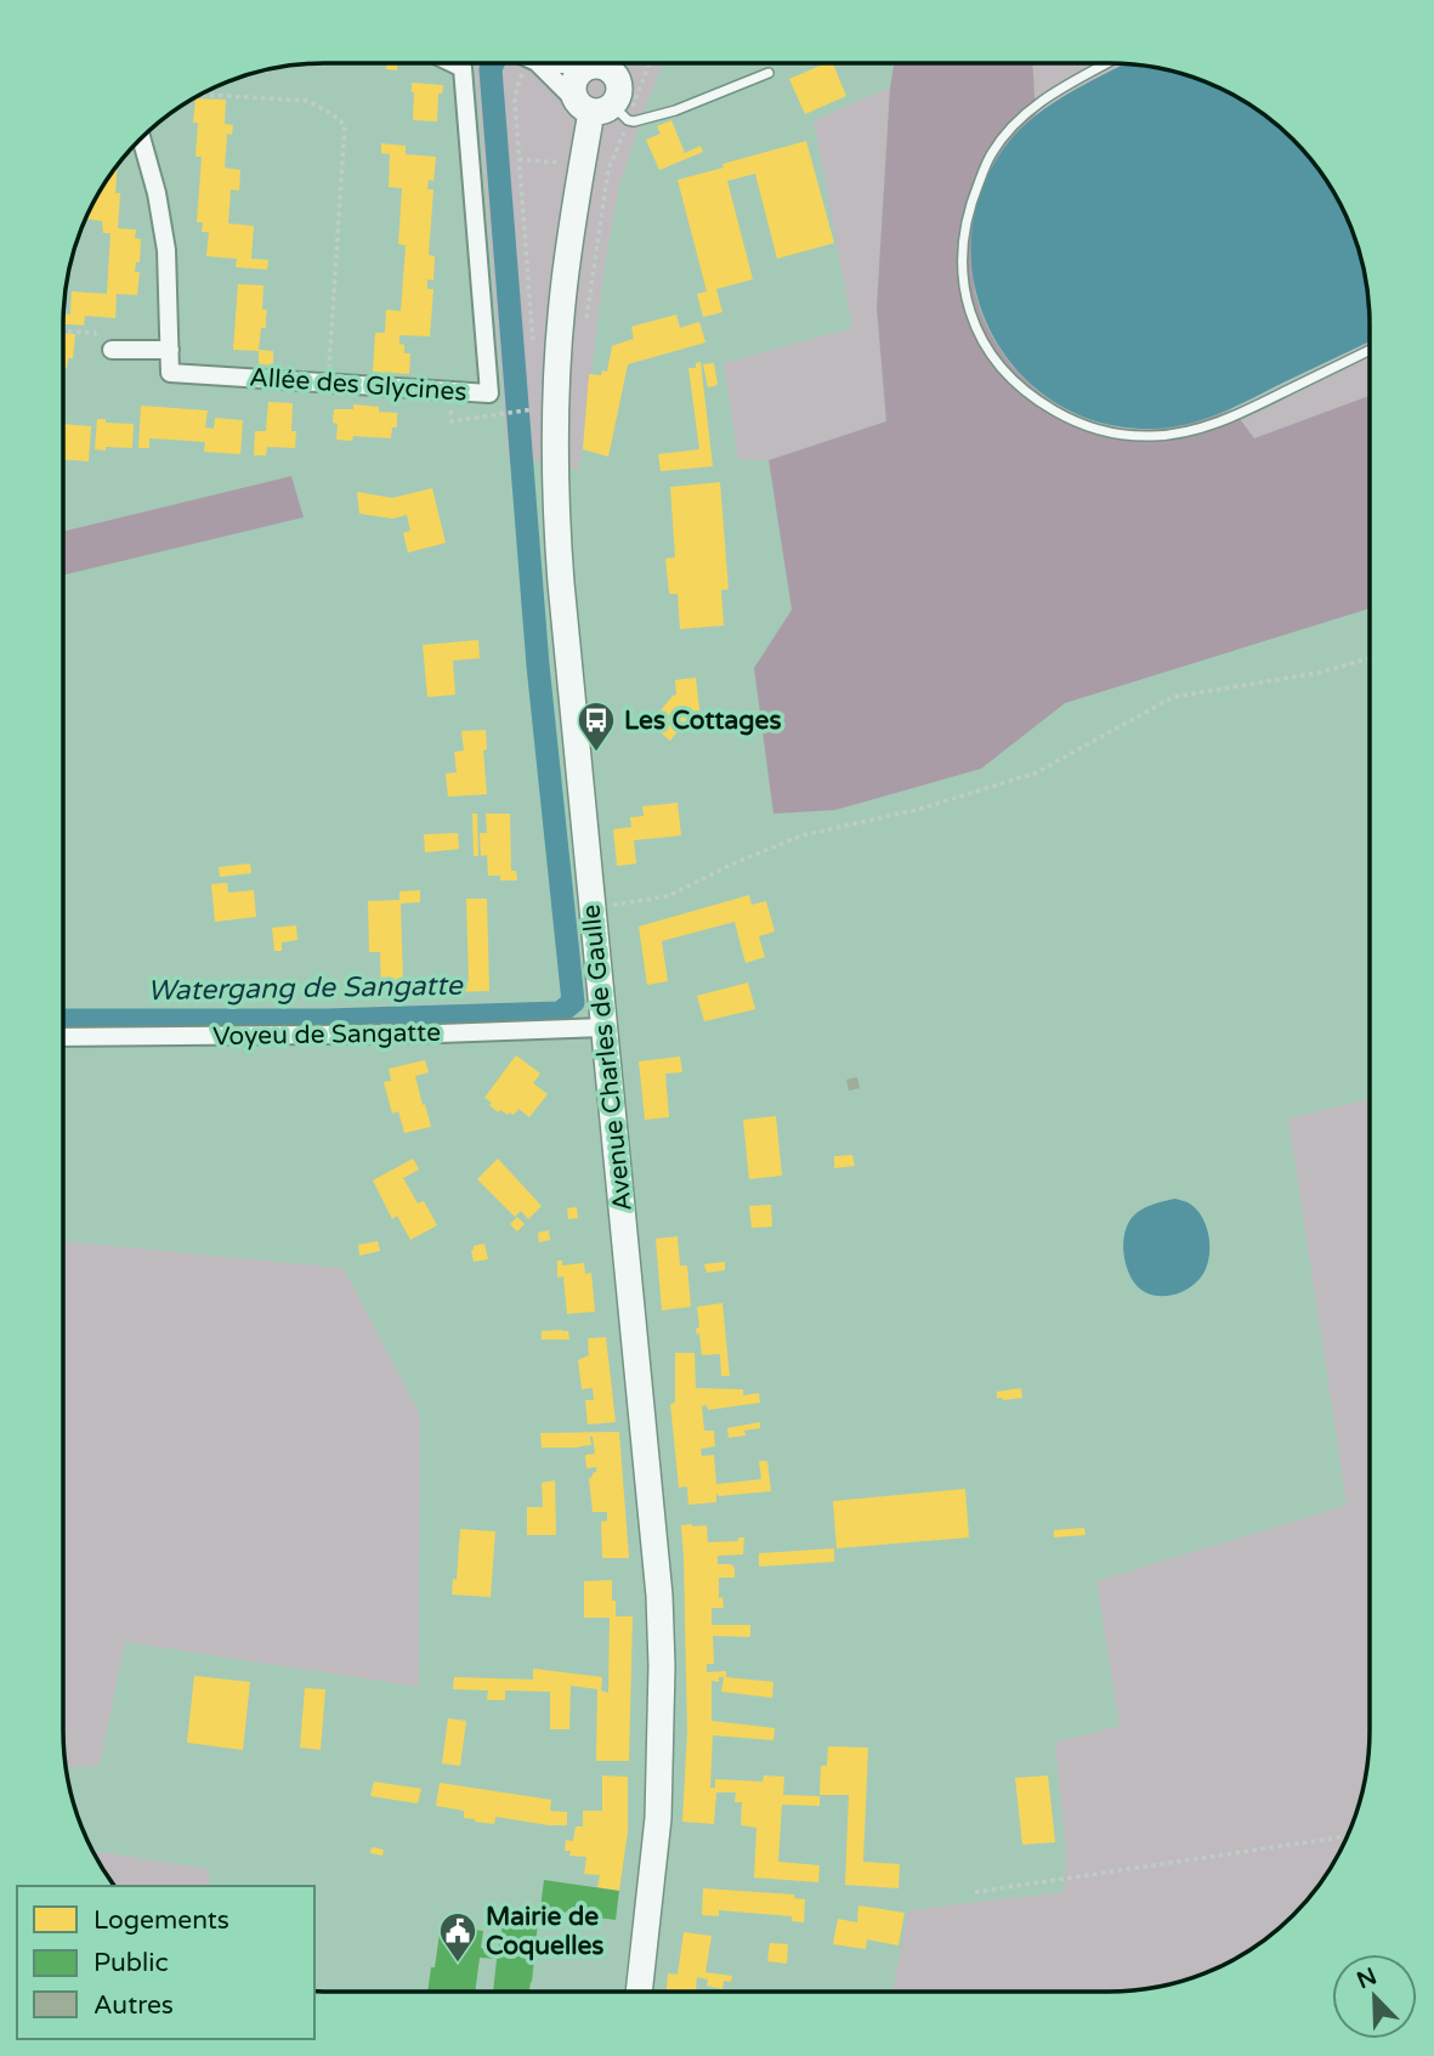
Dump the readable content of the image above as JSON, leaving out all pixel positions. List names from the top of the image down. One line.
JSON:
{"streets":{"main road":["Avenue Charles de Gaulle"],"street":["Allée des Glycines","Voyeu de Sangatte"]},"crossings":[["Voyeu de Sangatte","Avenue Charles de Gaulle"]],"water":["Watergang de Sangatte"],"places":{"bus stop":["Les Cottages"],"public building":["Mairie de Coquelles"]},"legend":["Logements","Public","Autres"],"north":"top left"}
